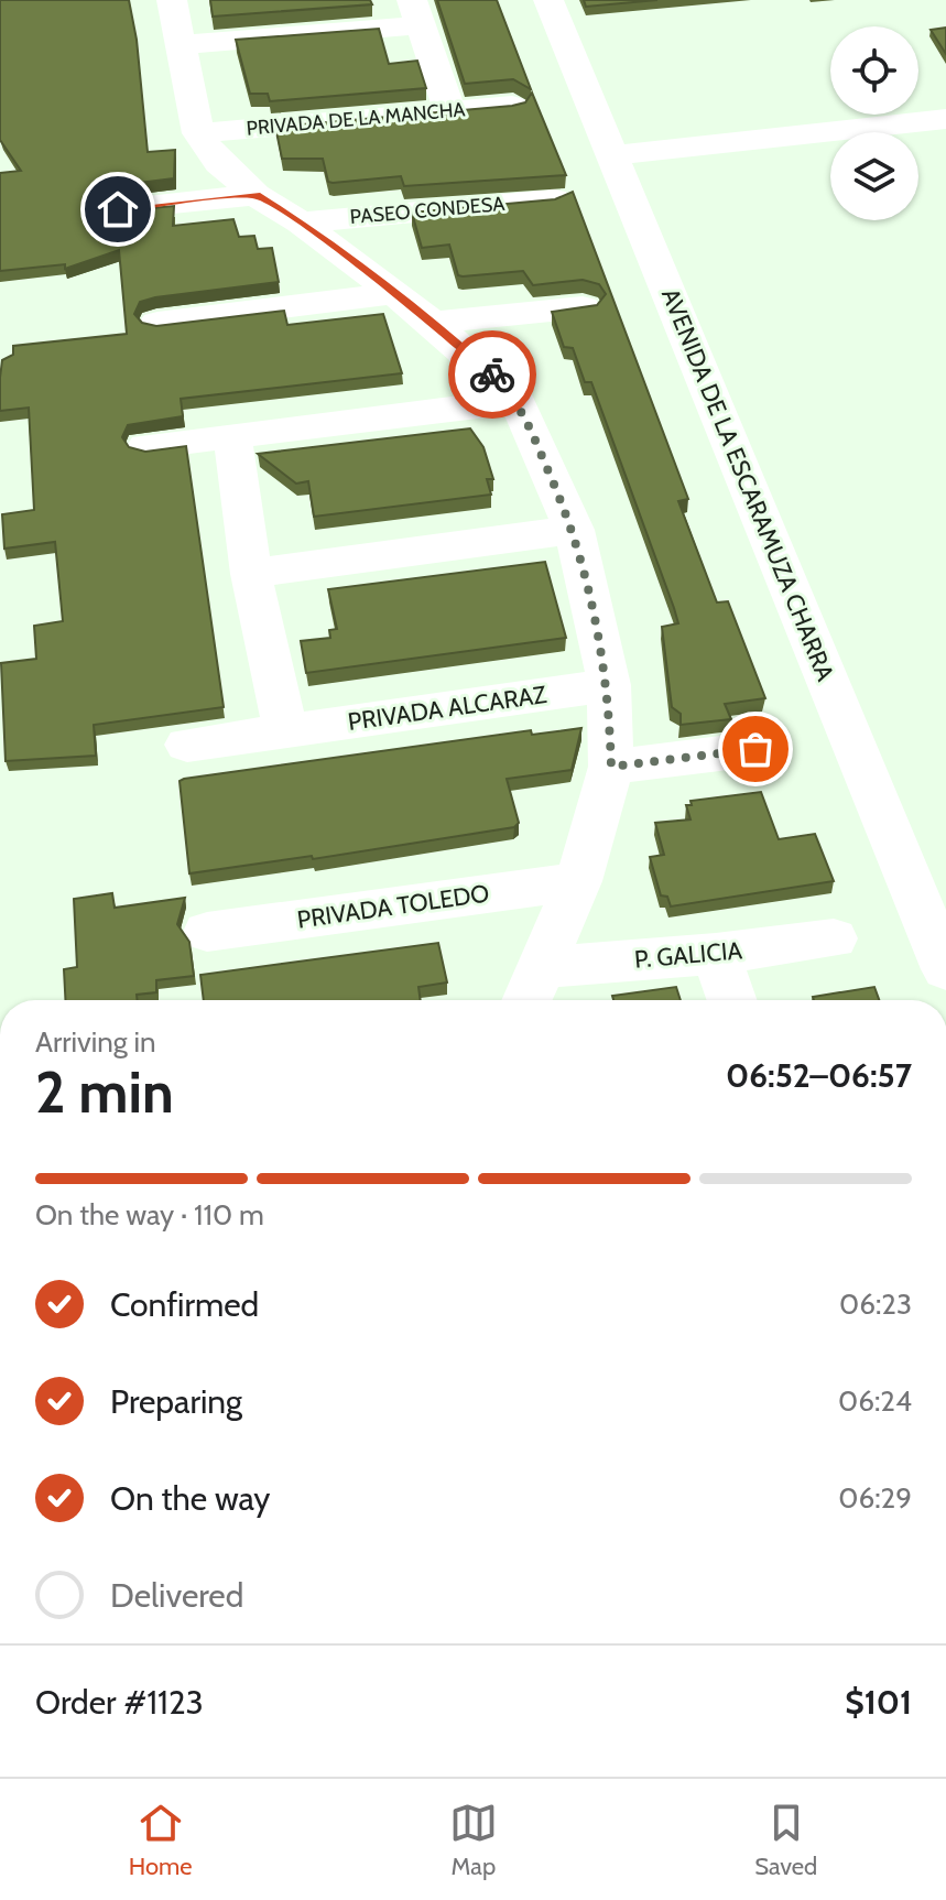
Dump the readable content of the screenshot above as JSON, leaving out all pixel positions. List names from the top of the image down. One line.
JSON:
{"streets":{"street":["PRIVADA DE LA MANCHA","PASEO CONDESA","AVENIDA DE LA ESCARAMUZA CHARRA","PRIVADA ALCARAZ","PRIVADA TOLEDO","P. GALICIA"]},"page":{"heading":["2 min","Arriving in","06:52–06:57"],"panel":["Order #1123","$101"],"bar":"On the way · 110 m","list":[["Confirmed","06:23"],["Preparing","06:24"],["On the way","06:29"],"Delivered"],"tabs":["Home","Map","Saved"]}}
